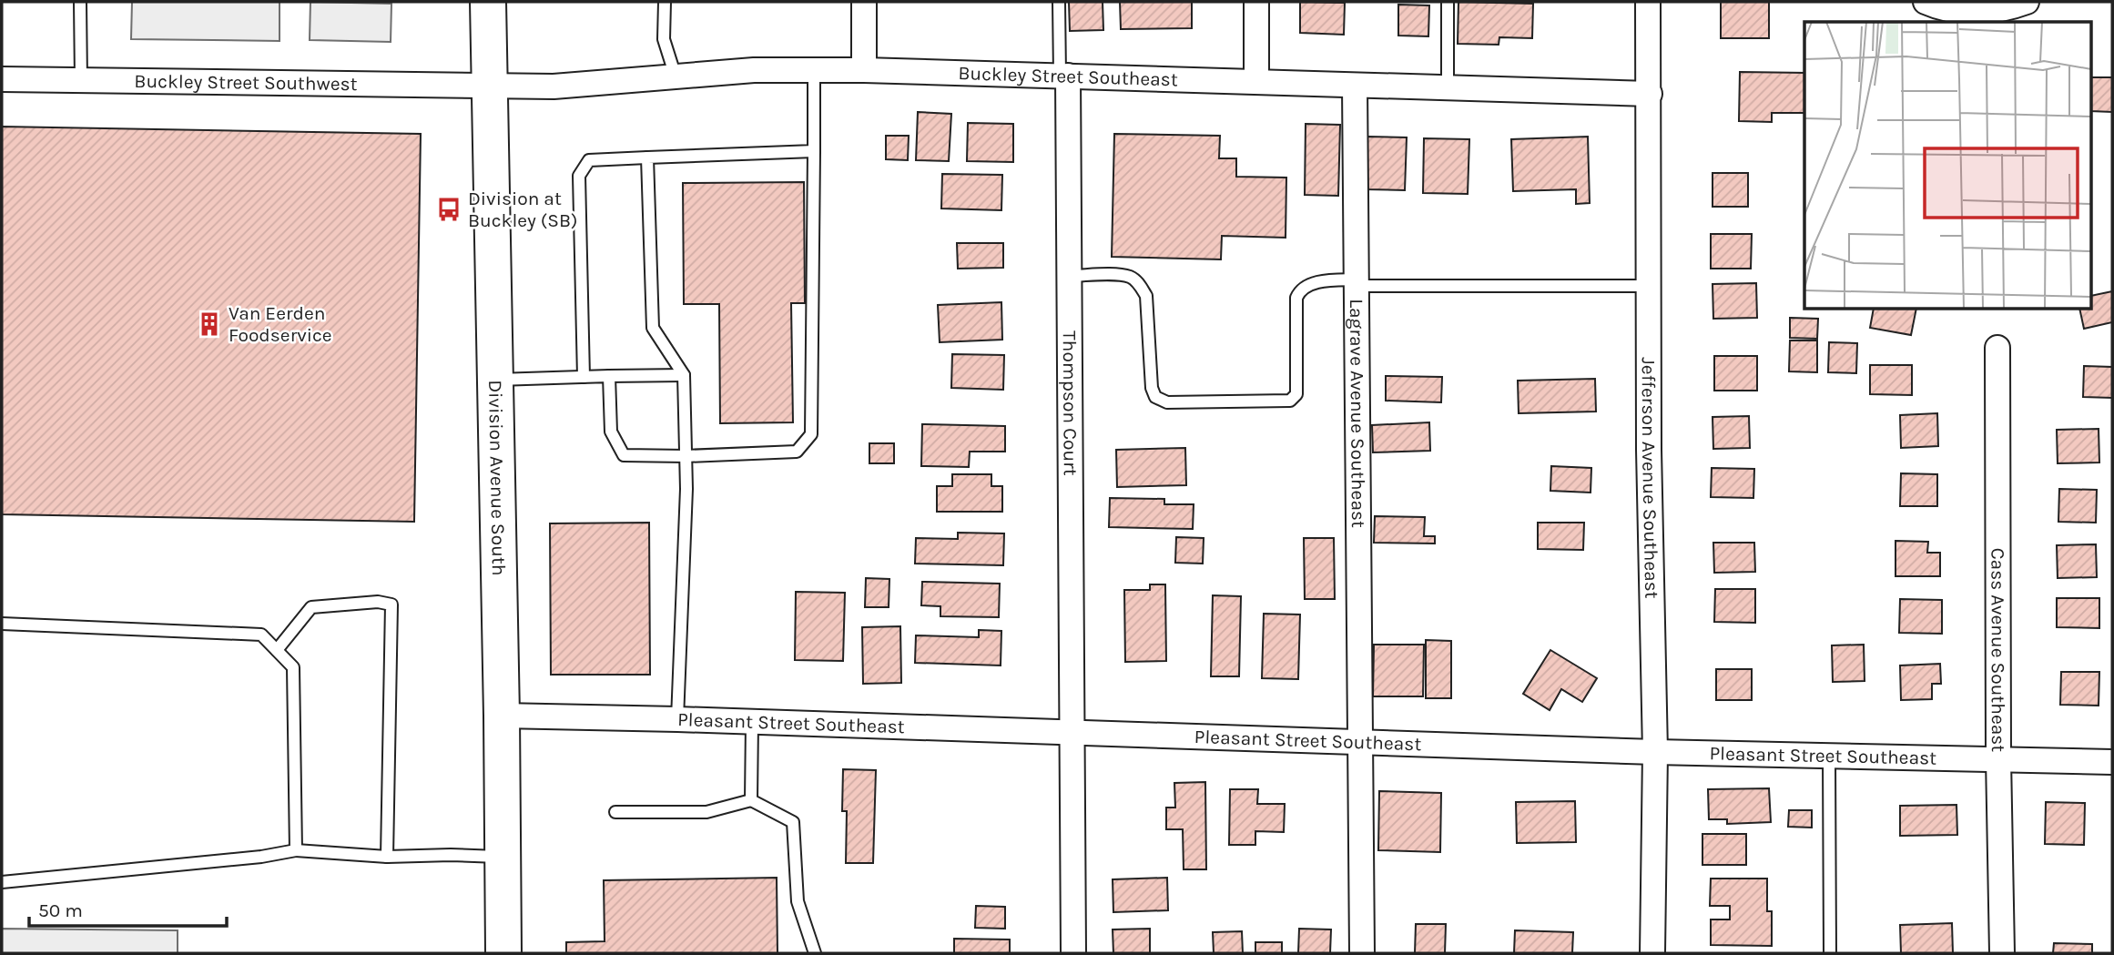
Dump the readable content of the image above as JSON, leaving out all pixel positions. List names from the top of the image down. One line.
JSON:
{"streets":{"main road":["Division Avenue South"],"street":["Buckley Street Southeast","Buckley Street Southwest","Thompson Court","Lagrave Avenue Southeast","Jefferson Avenue Southeast","Cass Avenue Southeast","Pleasant Street Southeast"]},"crossings":[["Buckley Street Southeast","Buckley Street Southwest"],["Buckley Street Southeast","Thompson Court"],["Buckley Street Southeast","Lagrave Avenue Southeast"],["Buckley Street Southeast","Division Avenue South"],["Buckley Street Southeast","Jefferson Avenue Southeast"],["Buckley Street Southwest","Division Avenue South"],["Thompson Court","Pleasant Street Southeast"],["Lagrave Avenue Southeast","Pleasant Street Southeast"],["Division Avenue South","Pleasant Street Southeast"],["Jefferson Avenue Southeast","Pleasant Street Southeast"],["Cass Avenue Southeast","Pleasant Street Southeast"]],"places":{"bus stop":["Division at Buckley (SB)"],"building":["Van Eerden Foodservice"]},"scale_bar":"50 m"}
